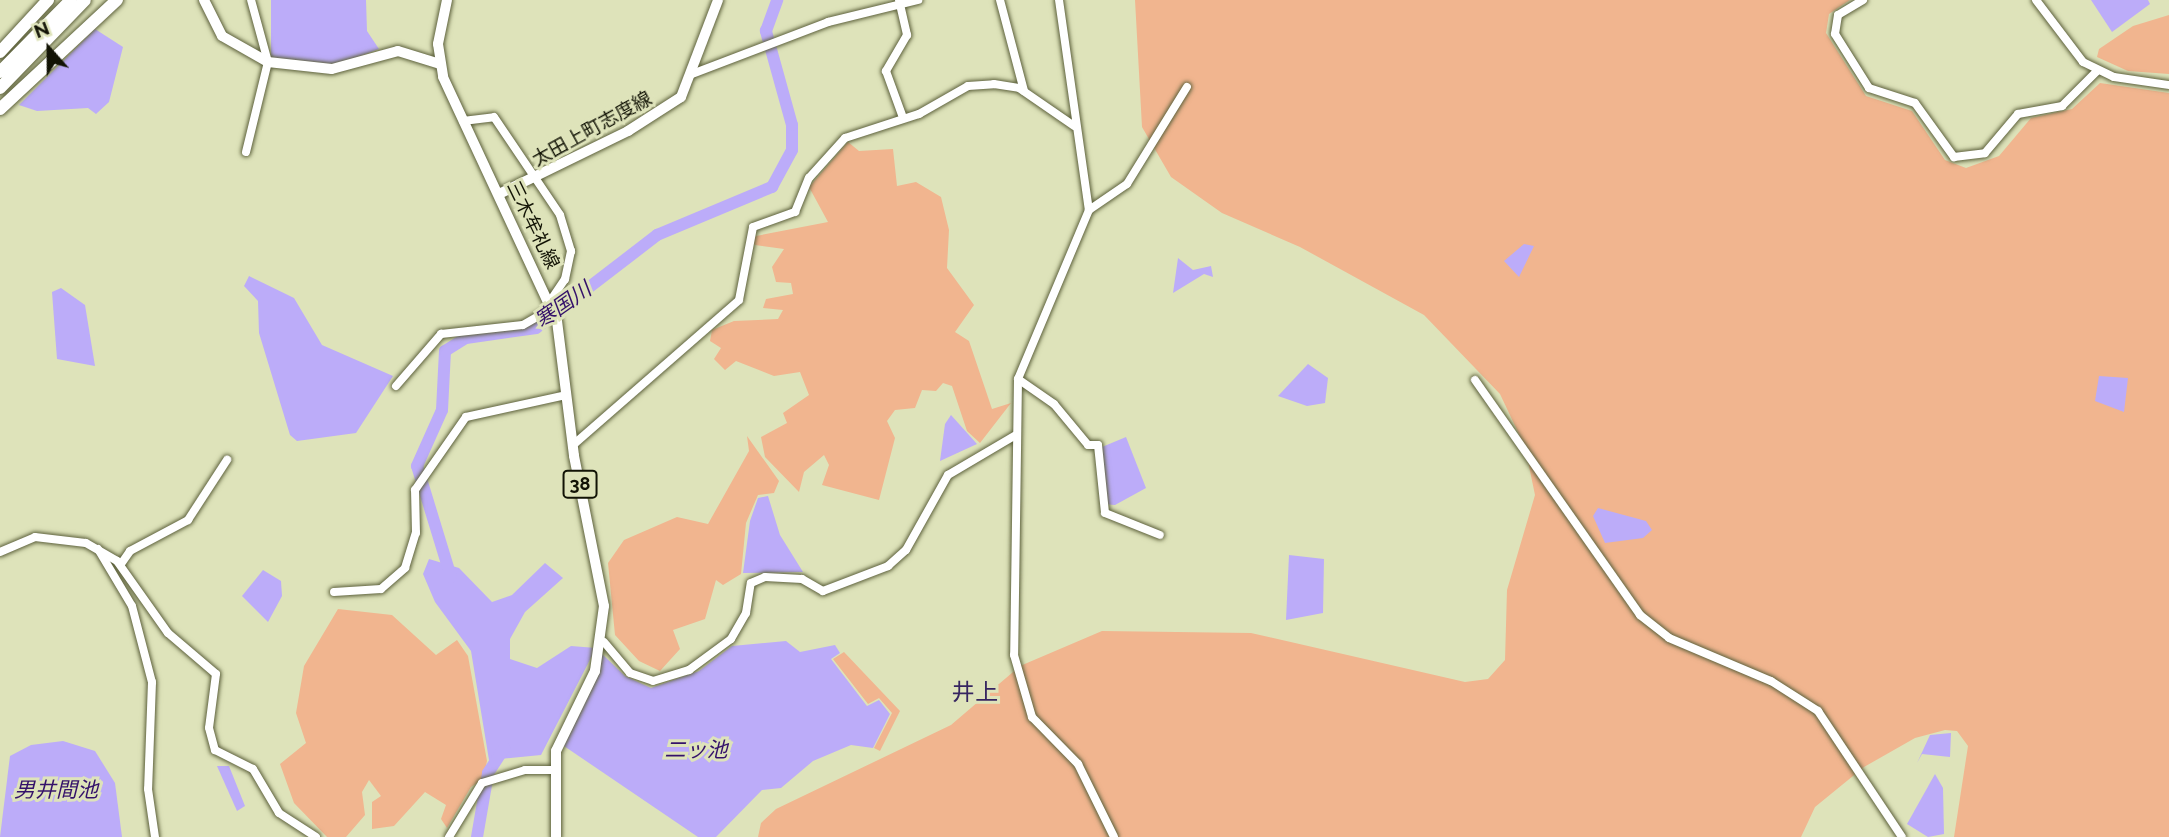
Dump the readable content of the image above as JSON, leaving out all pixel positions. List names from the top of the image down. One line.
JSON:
{"streets":{"main road":["太田上町志度線","三木牟礼線","38"]},"crossings":[["太田上町志度線","三木牟礼線"]],"districts":["井上"],"water":["寒国川","二ッ池","男井間池"],"north":"top"}
